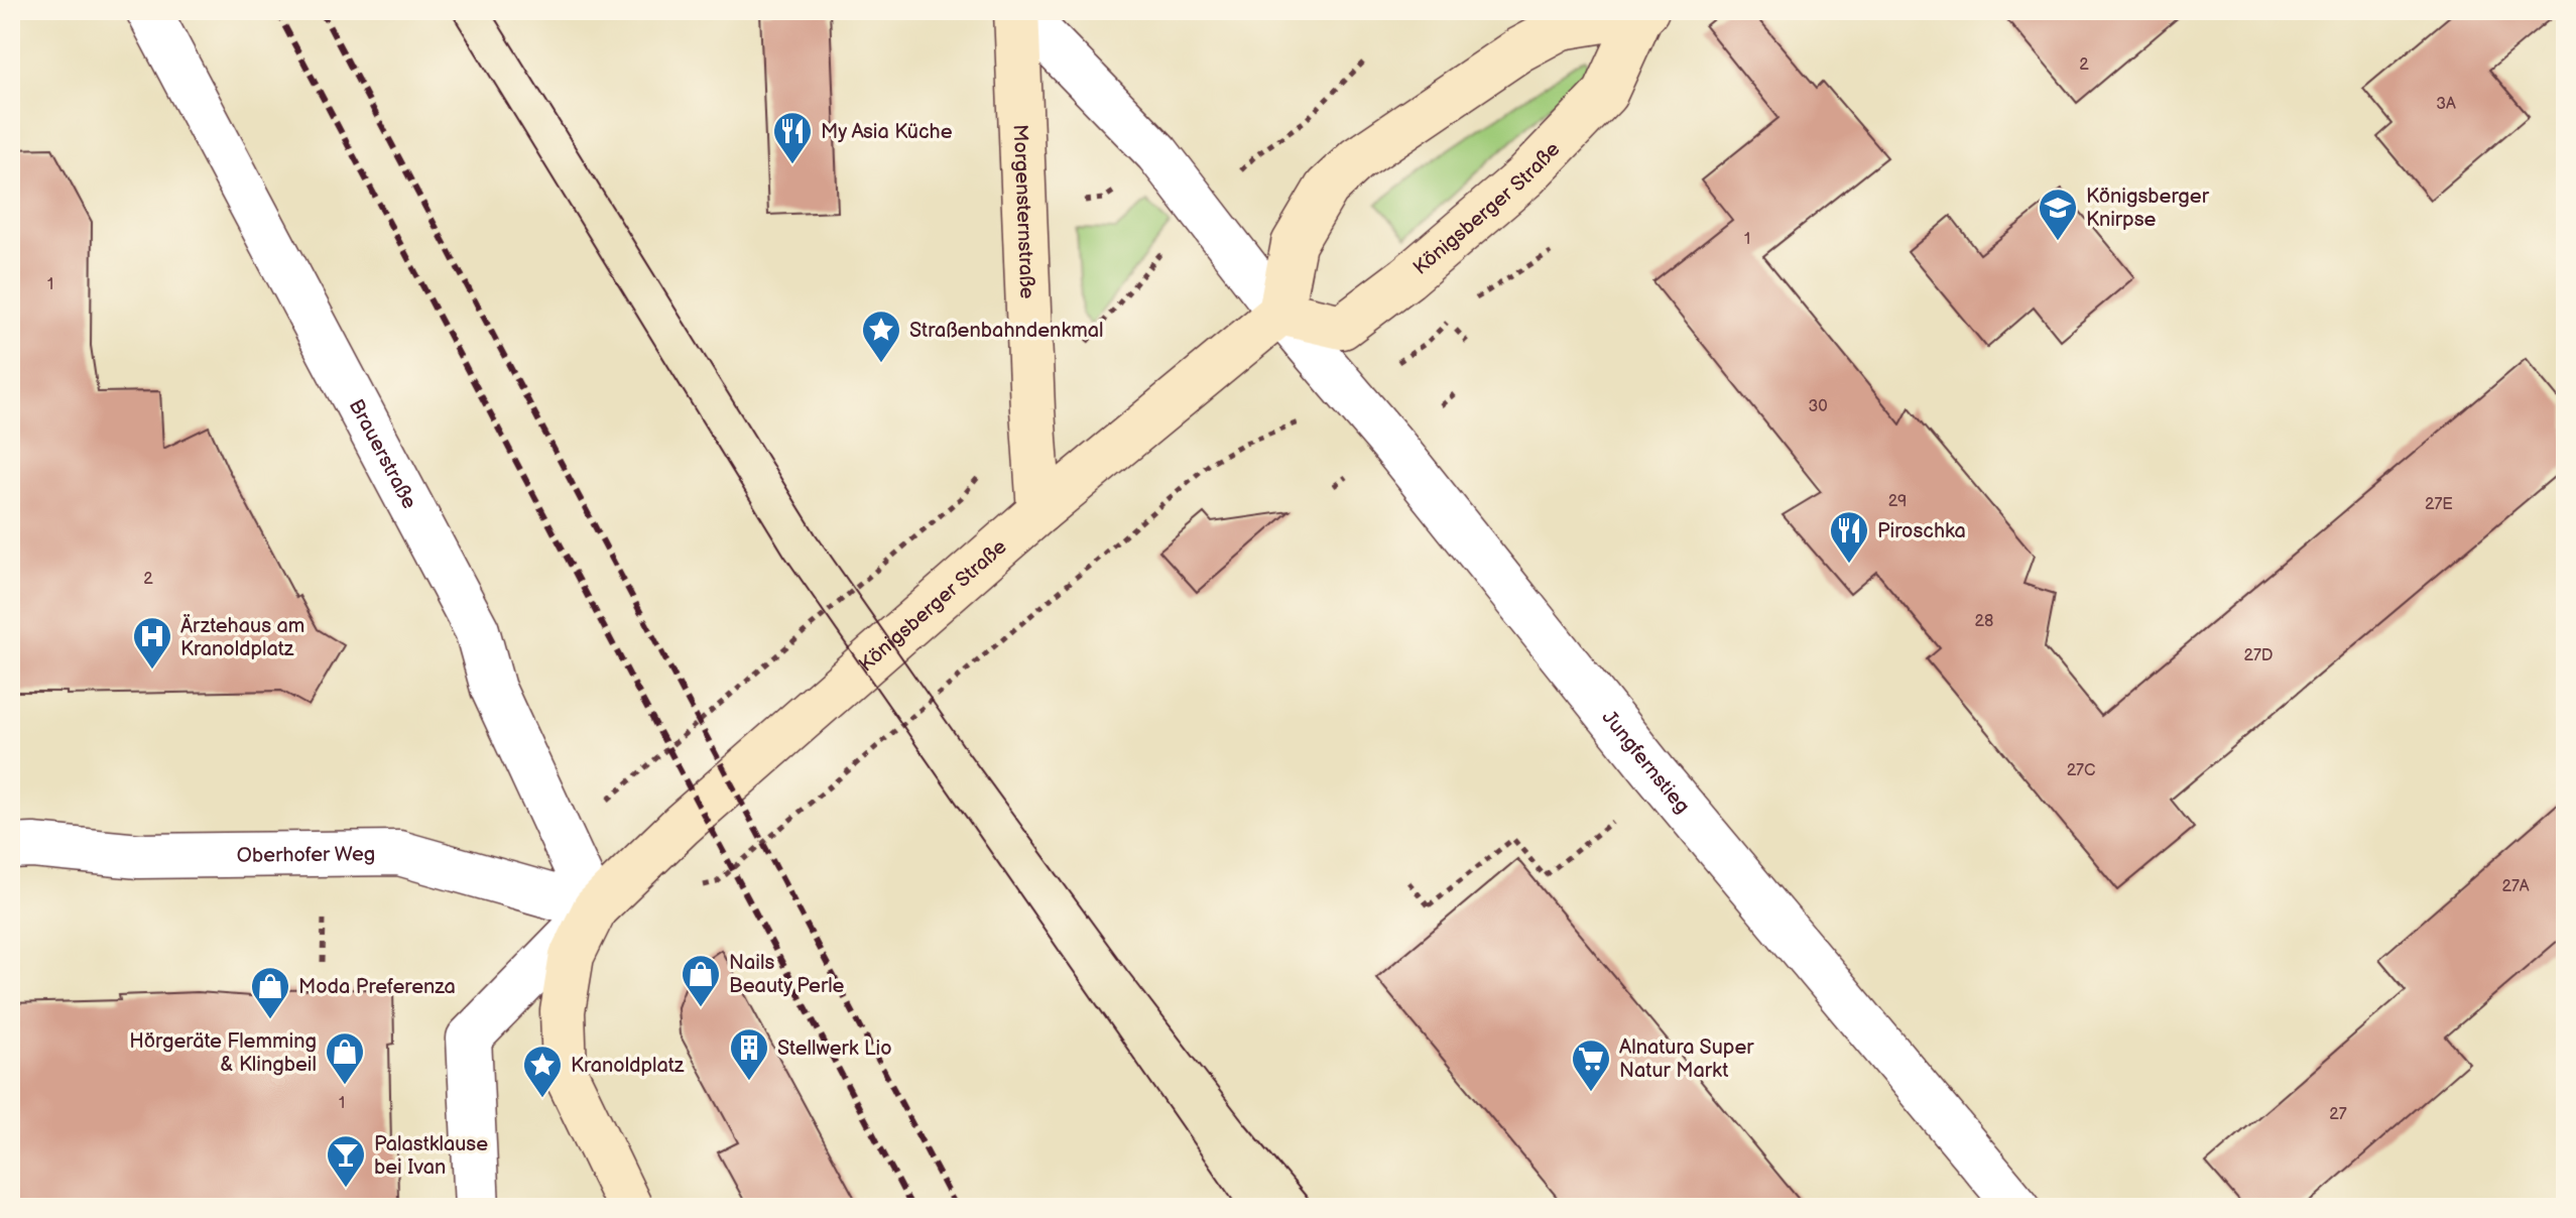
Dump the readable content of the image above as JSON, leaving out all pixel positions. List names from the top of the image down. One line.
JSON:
{"streets":{"main road":["Königsberger Straße","Morgensternstraße"],"street":["Brauerstraße","Jungfernstieg","Oberhofer Weg"]},"crossings":[["Königsberger Straße","Morgensternstraße"],["Königsberger Straße","Brauerstraße"],["Königsberger Straße","Jungfernstieg"],["Königsberger Straße","Oberhofer Weg"],["Morgensternstraße","Jungfernstieg"],["Brauerstraße","Oberhofer Weg"]],"places":{"restaurant":["My Asia Küche","Piroschka"],"school or university":["Königsberger Knirpse"],"place":["Straßenbahndenkmal","Kranoldplatz"],"hospital":["Ärztehaus am Kranoldplatz"],"shop":["Nails Beauty Perle","Moda Preferenza","Hörgeräte Flemming & Klingbeil"],"building":["Stellwerk Lio"],"supermarket":["Alnatura Super Natur Markt"],"bar":["Palastklause bei Ivan"]},"house_numbers":["2","3A","1","1","30","29","27E","2","28","27D","27C","27A","1","27"]}
